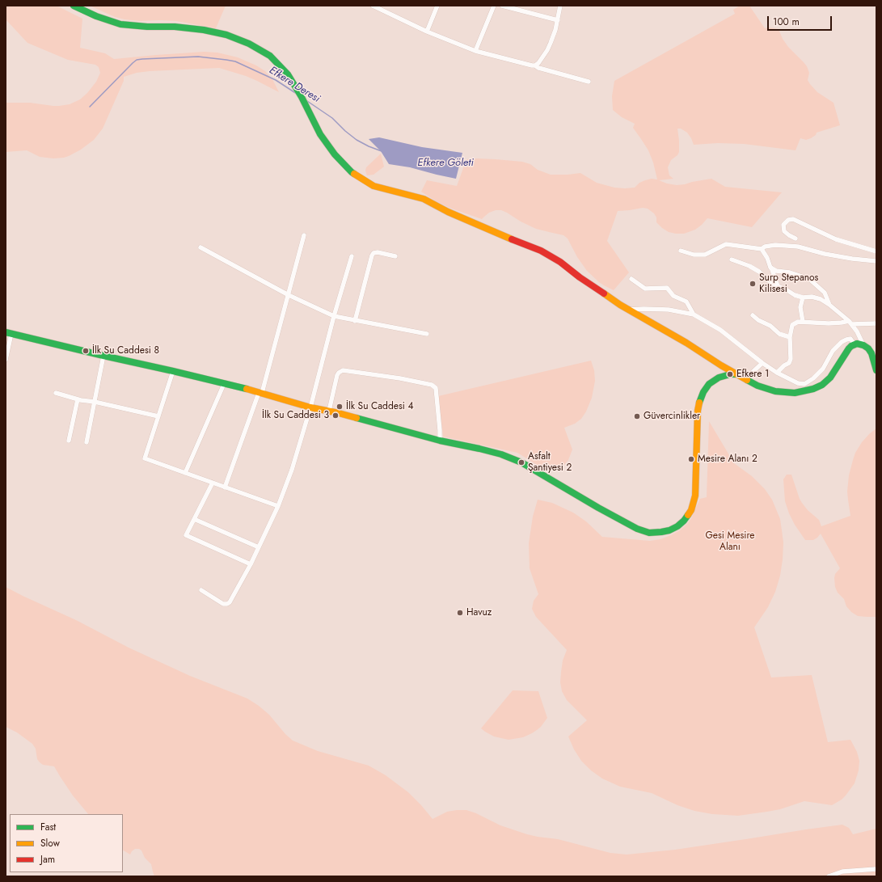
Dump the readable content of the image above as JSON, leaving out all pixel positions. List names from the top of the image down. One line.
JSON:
{"water":["Efkere Deresi","Efkere Göleti"],"parks":["Gesi Mesire Alanı"],"places":["Surp Stepanos Kilisesi","İlk Su Caddesi 8","Efkere 1","İlk Su Caddesi 4","İlk Su Caddesi 3","Güvercinlikler","Mesire Alanı 2","Asfalt Şantiyesi 2","Havuz"],"legend":["Fast","Slow","Jam"],"scale_bar":"100 m"}
